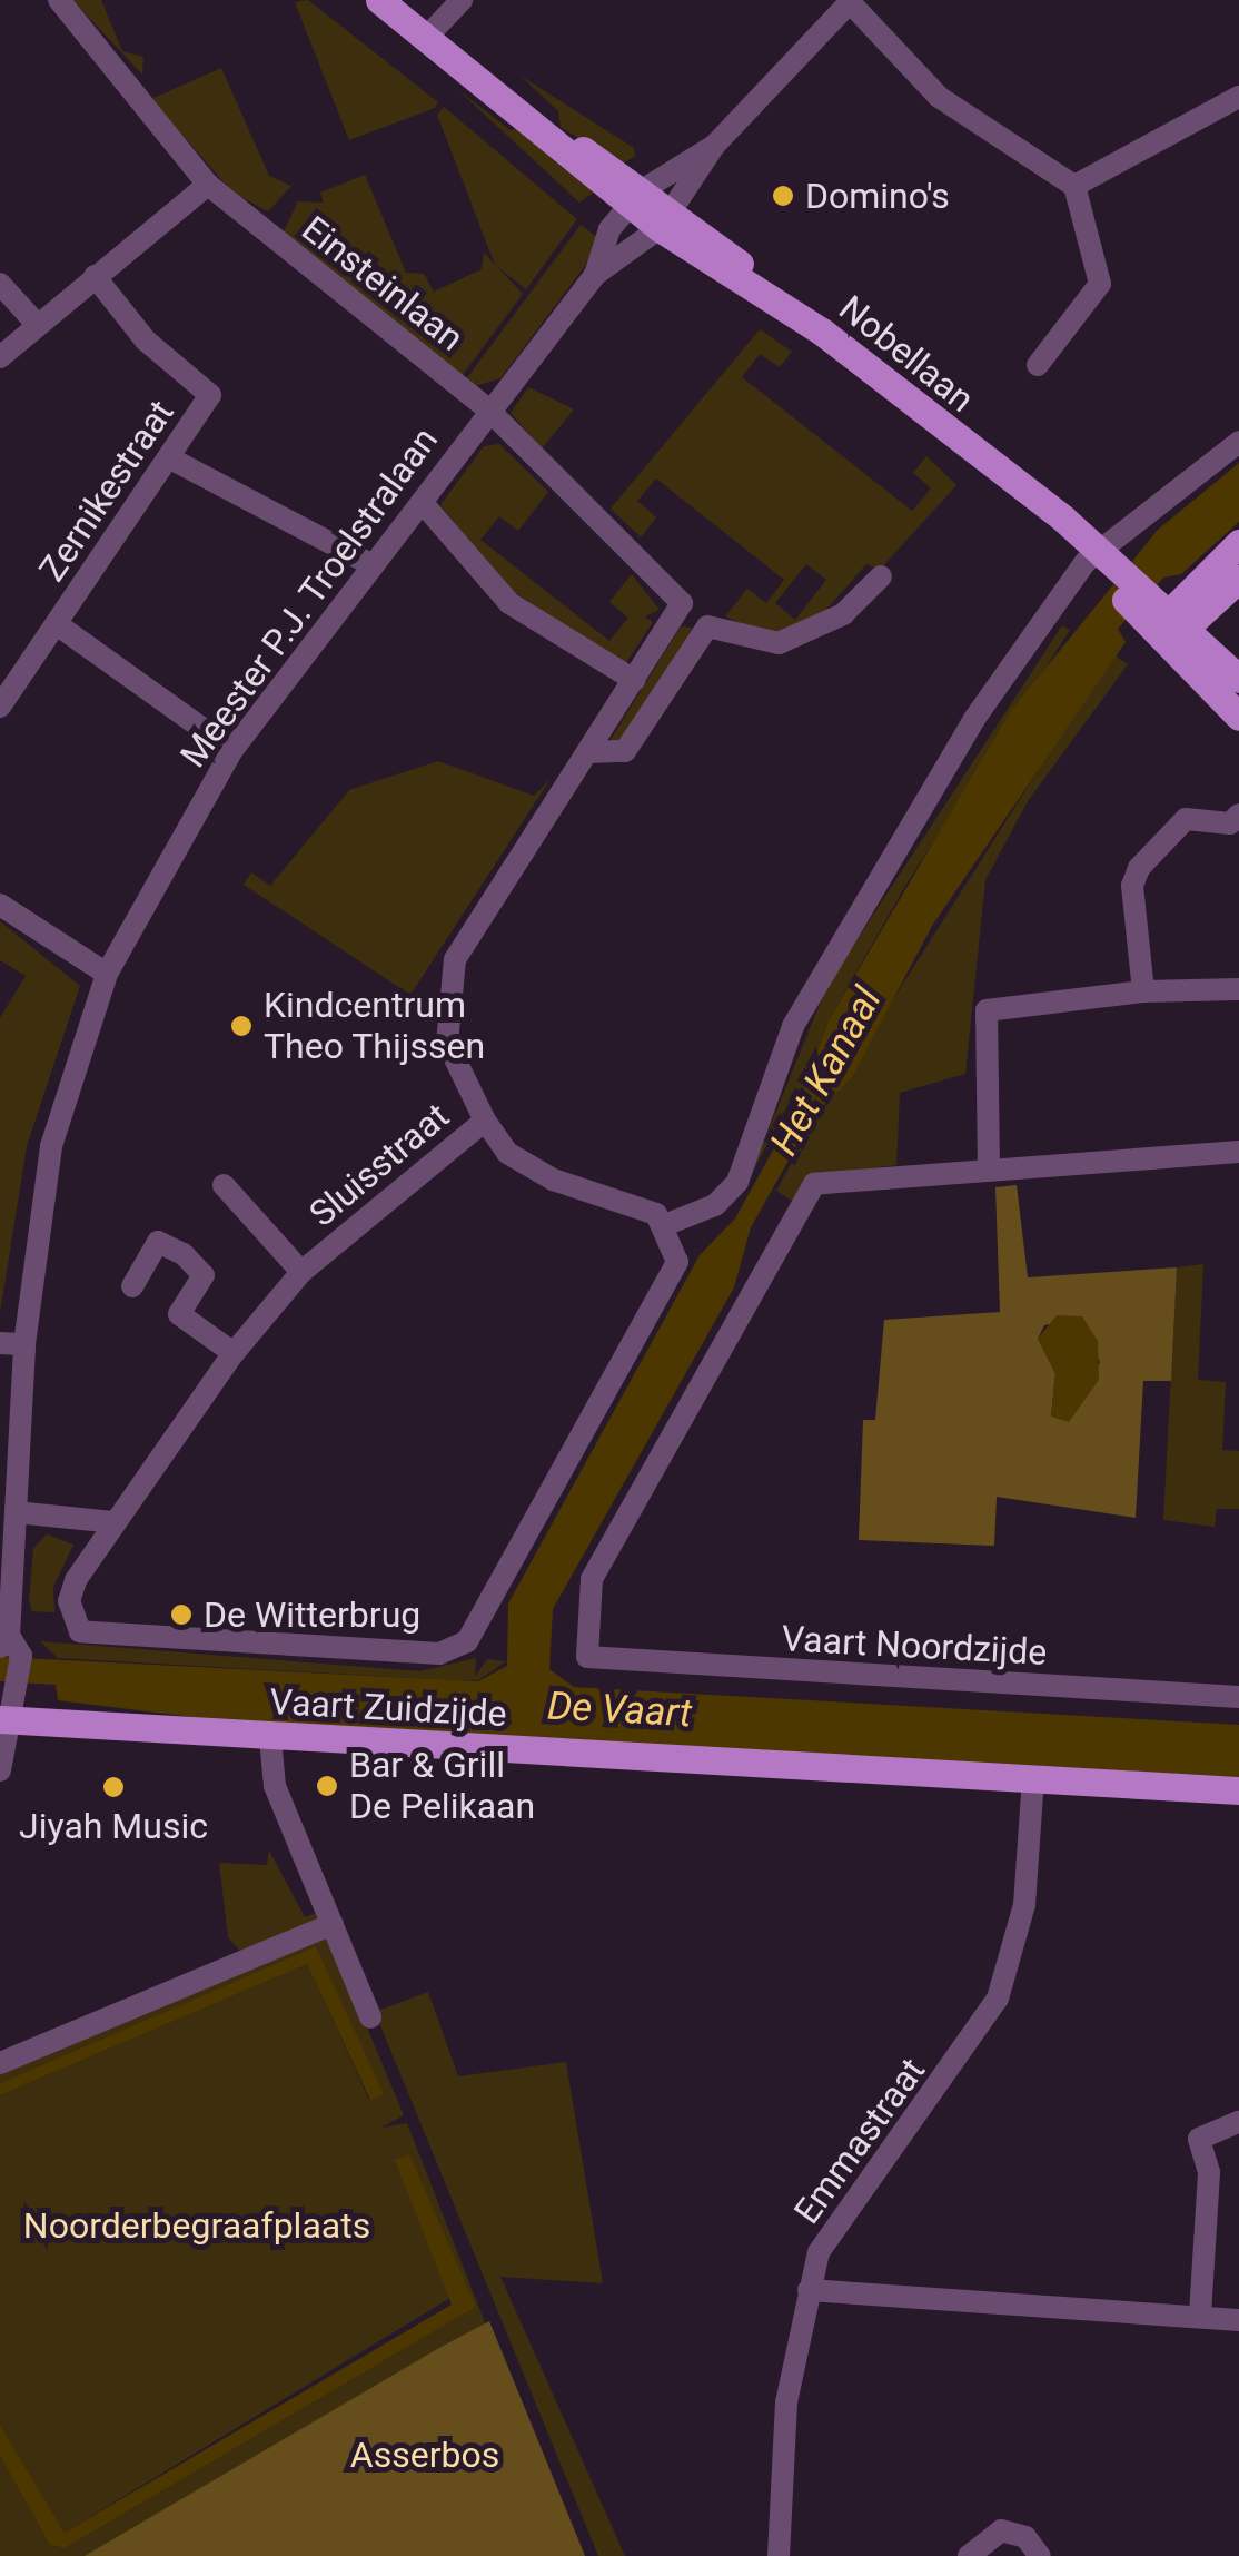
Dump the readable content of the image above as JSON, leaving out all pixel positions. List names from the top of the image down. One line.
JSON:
{"streets":{"main road":["Nobellaan","Vaart Zuidzijde"],"street":["Einsteinlaan","Zernikestraat","Meester P.J. Troelstralaan","Sluisstraat","Vaart Noordzijde","Emmastraat"]},"crossings":[["Einsteinlaan","Meester P.J. Troelstralaan"],["Nobellaan","Meester P.J. Troelstralaan"],["Meester P.J. Troelstralaan","Vaart Zuidzijde"],["Vaart Zuidzijde","Emmastraat"]],"water":["Het Kanaal","De Vaart"],"parks":["Noorderbegraafplaats","Asserbos"],"places":["Domino's","Kindcentrum Theo Thijssen","De Witterbrug","Bar & Grill De Pelikaan","Jiyah Music"]}
